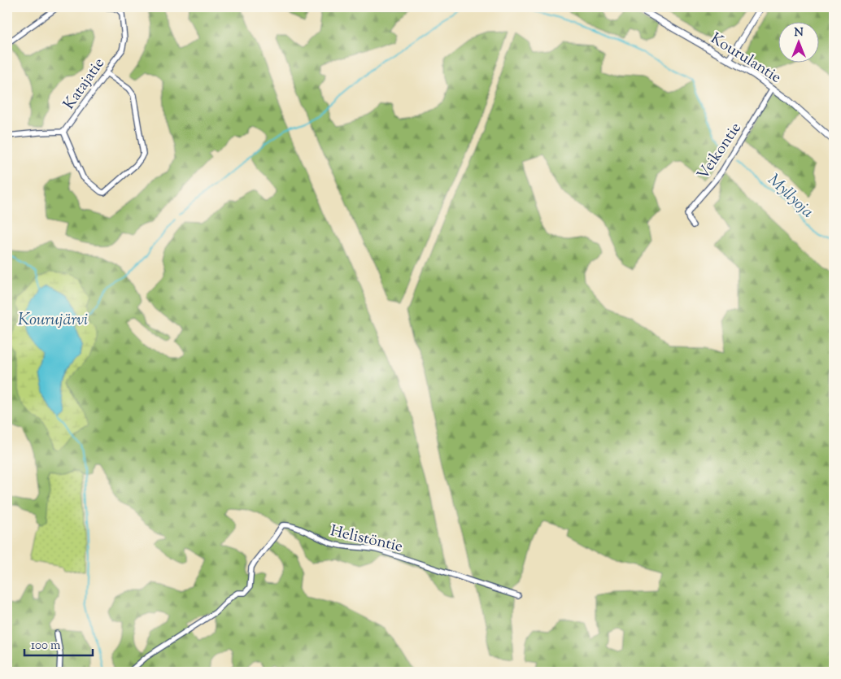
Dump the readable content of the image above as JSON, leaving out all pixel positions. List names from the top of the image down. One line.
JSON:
{"streets":{"street":["Kourulantie","Katajatie","Veikontie","Helistöntie"]},"crossings":[["Kourulantie","Veikontie"]],"water":["Myllyoja","Kourujärvi"],"scale_bar":"100 m","north":"top"}
